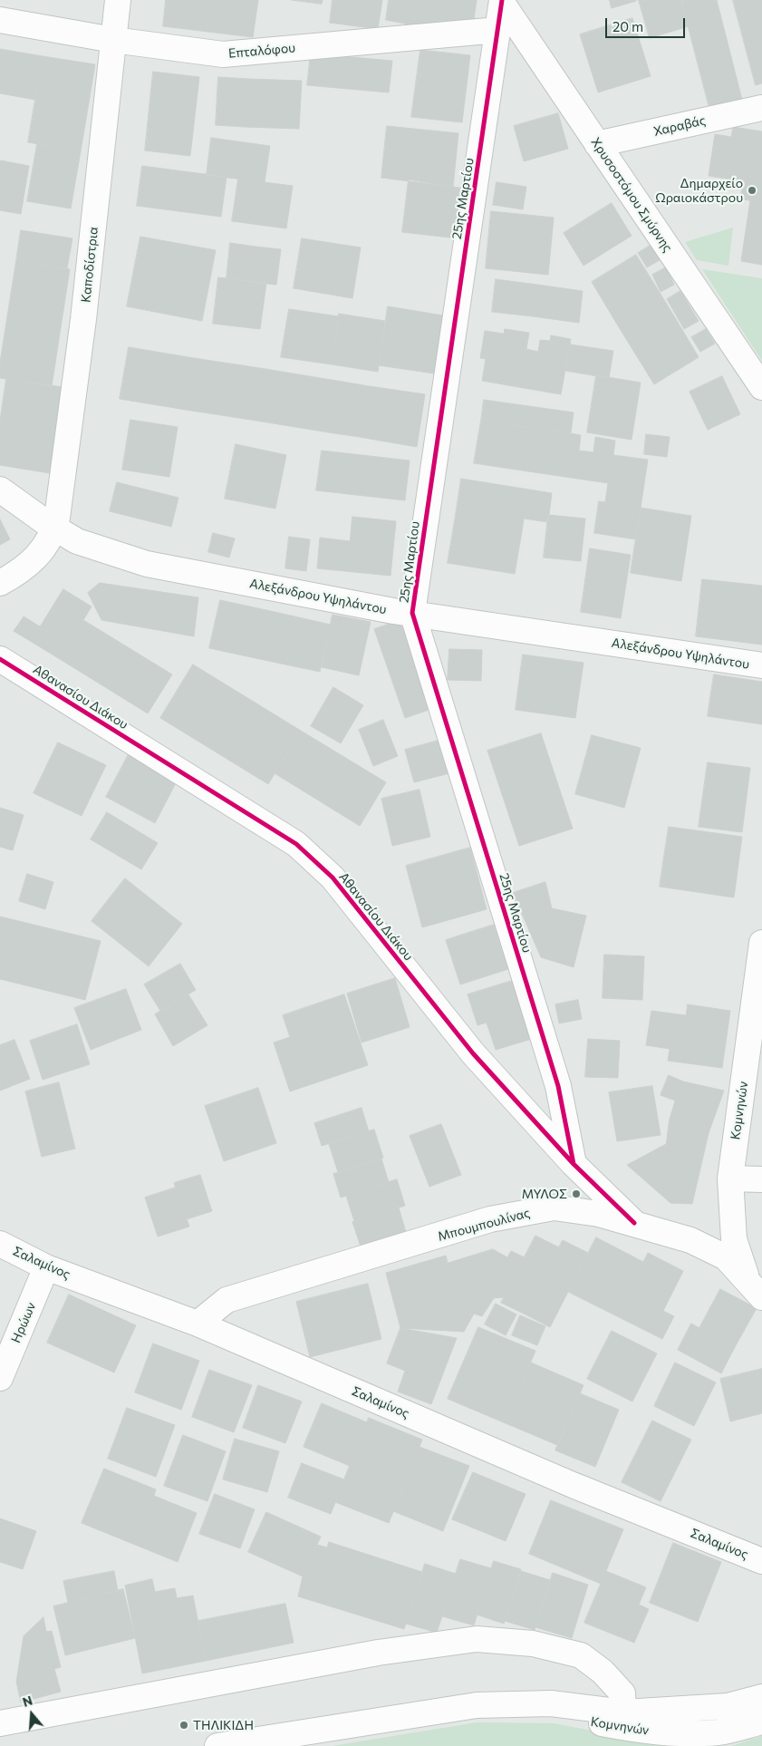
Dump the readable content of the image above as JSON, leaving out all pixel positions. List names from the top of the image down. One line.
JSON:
{"streets":{"street":["Επταλόφου","Χαραβάς","Χρυσοστόμου Σμύρνης","25ης Μαρτίου","Καποδίστρια","Αλεξάνδρου Υψηλάντου","Αθανασίου Διάκου","Κομνηνών","Μπουμπουλίνας","Σαλαμίνος","Ηρώων"]},"crossings":[["Επταλόφου","25ης Μαρτίου"],["Επταλόφου","Καποδίστρια"],["Χαραβάς","Χρυσοστόμου Σμύρνης"],["Χρυσοστόμου Σμύρνης","25ης Μαρτίου"],["25ης Μαρτίου","Αλεξάνδρου Υψηλάντου"],["25ης Μαρτίου","Αθανασίου Διάκου"],["Καποδίστρια","Αλεξάνδρου Υψηλάντου"],["Αθανασίου Διάκου","Μπουμπουλίνας"],["Κομνηνών","Μπουμπουλίνας"],["Μπουμπουλίνας","Σαλαμίνος"],["Σαλαμίνος","Ηρώων"]],"places":["Δημαρχείο Ωραιοκάστρου","ΜΥΛΟΣ","ΤΗΛΙΚΙΔΗ"],"scale_bar":"20 m","north":"top"}
